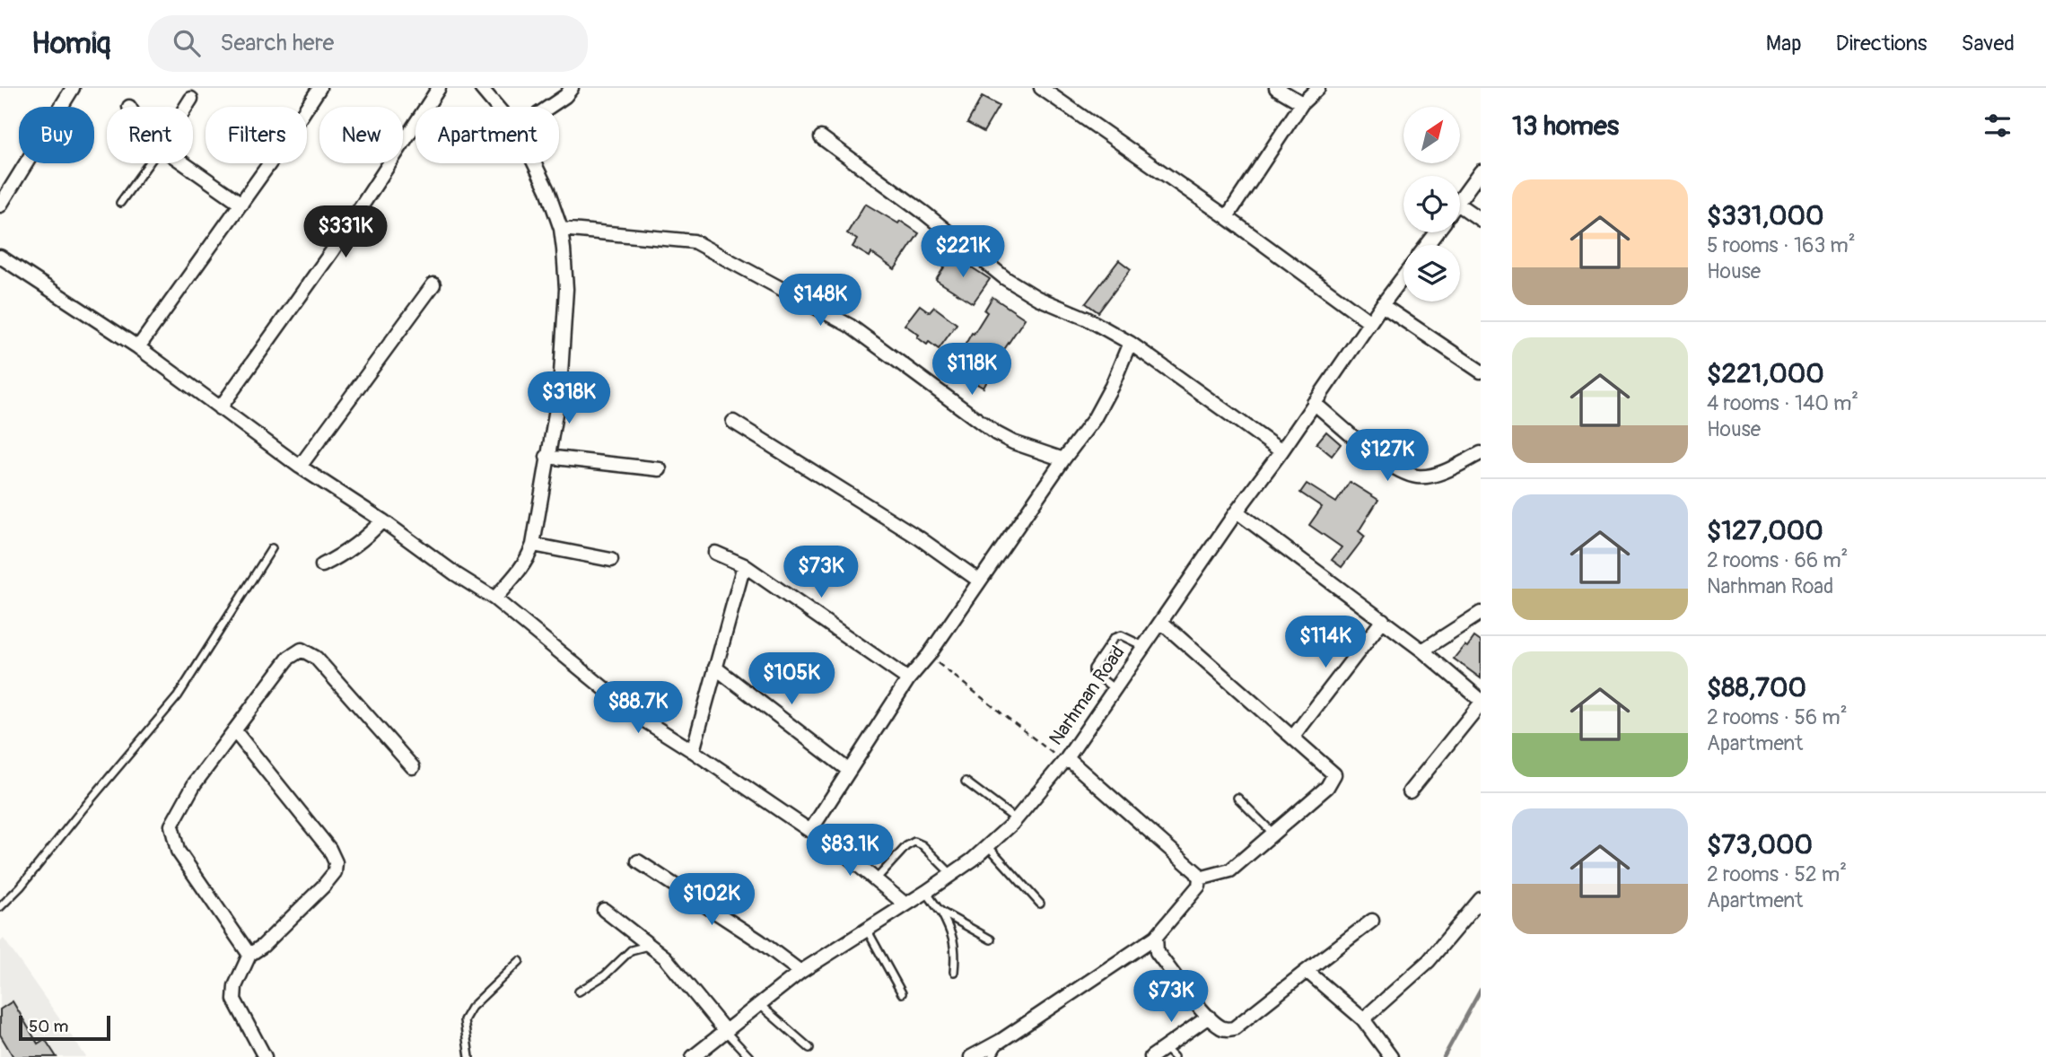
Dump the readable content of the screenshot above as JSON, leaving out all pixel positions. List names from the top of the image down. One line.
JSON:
{"streets":{"street":["Narhman Road"]},"scale_bar":"50 m","north":"top right","page":{"header":"Homiq","search":"Search here","nav":["Map","Directions","Saved"],"heading":"13 homes","chip":["Buy","Rent","Filters","New","Apartment"],"list":[{"name":"$331,000","note":"5 rooms · 163 m² · House"},{"name":"$221,000","note":"4 rooms · 140 m² · House"},{"name":"$127,000","note":"2 rooms · 66 m² · Narhman Road"},{"name":"$88,700","note":"2 rooms · 56 m² · Apartment"},{"name":"$73,000","note":"2 rooms · 52 m² · Apartment"}],"price":["$331K","$221K","$148K","$118K","$318K","$127K","$73K","$114K","$105K","$88.7K","$83.1K","$102K","$73K"],"scale":"50 m"}}
